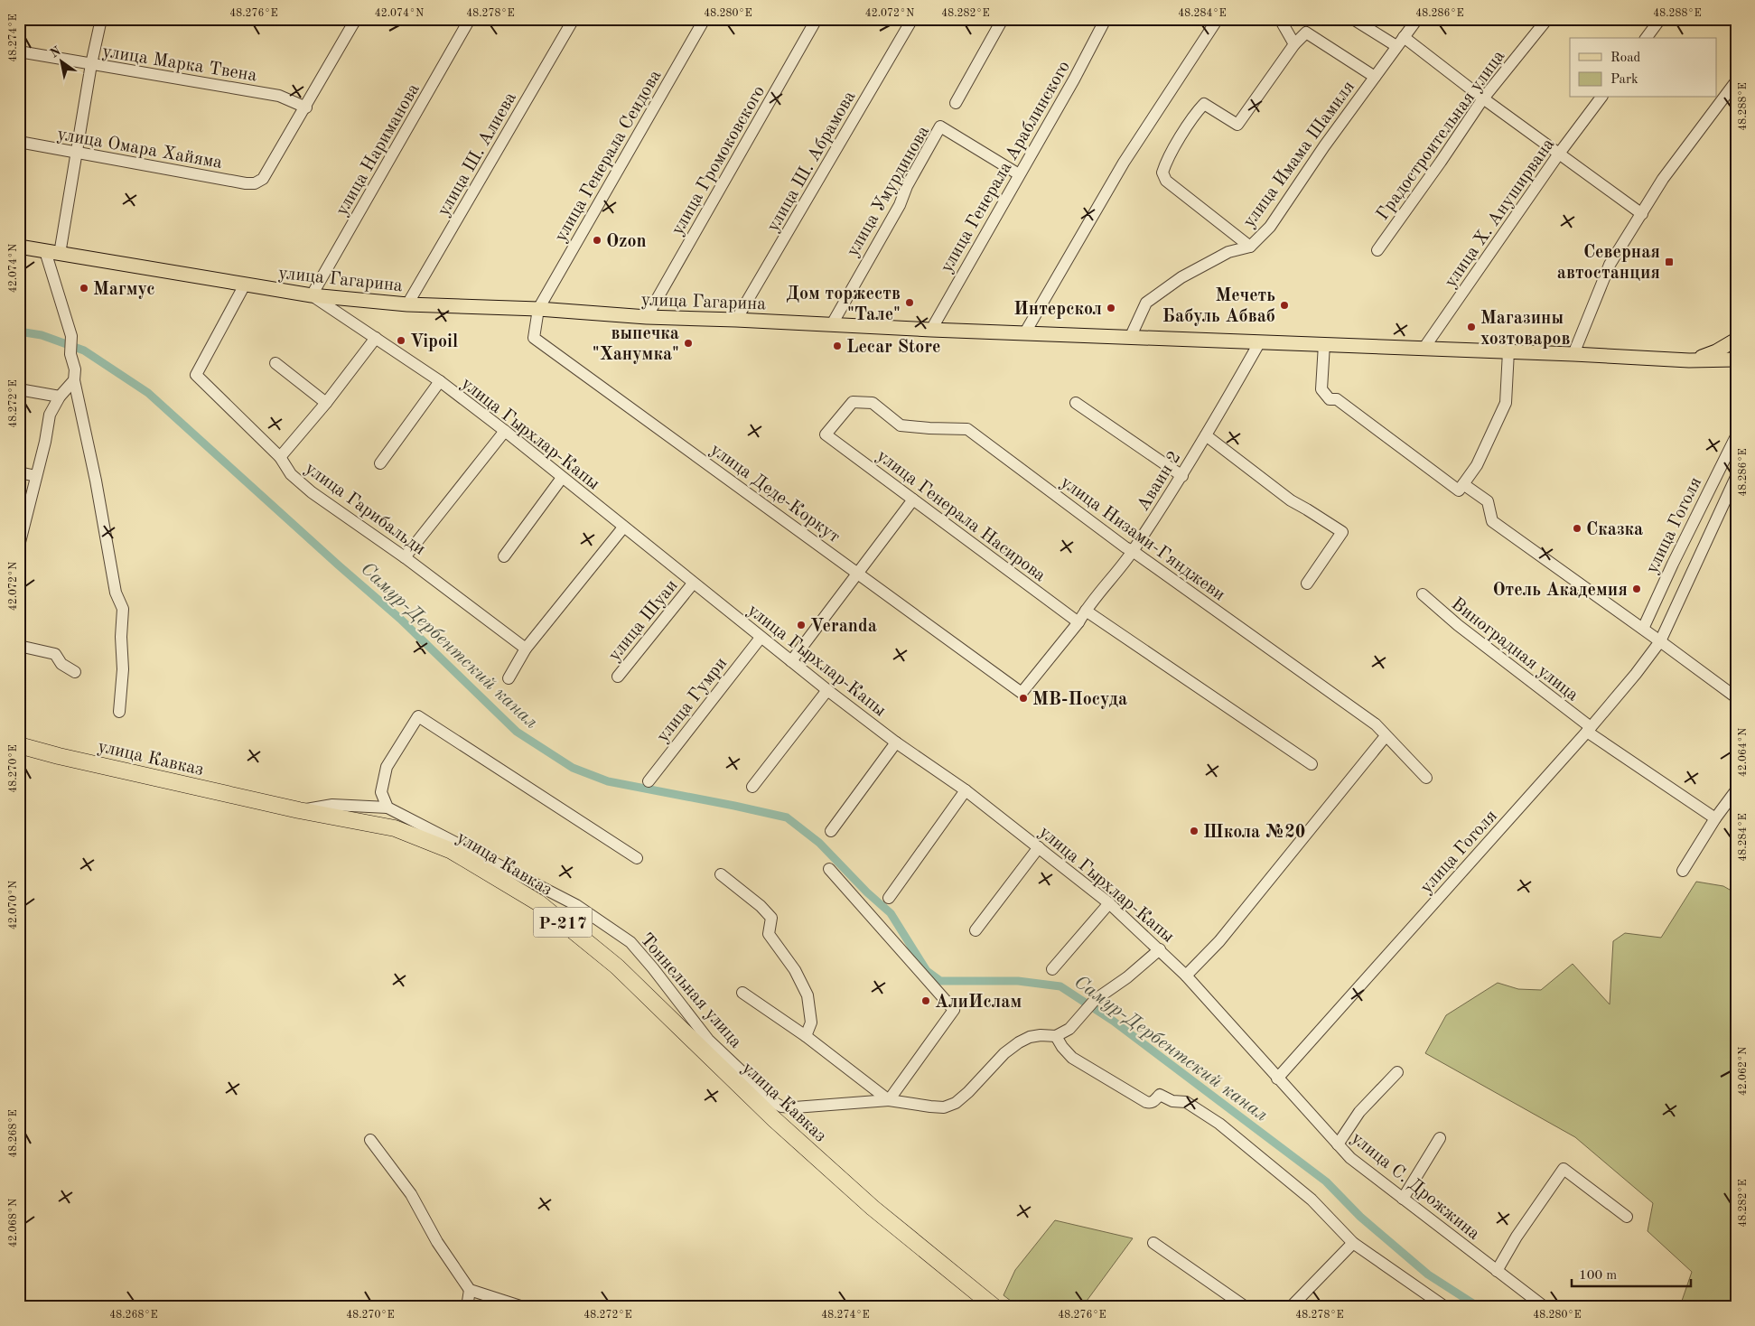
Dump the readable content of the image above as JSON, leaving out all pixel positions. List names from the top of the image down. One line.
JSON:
{"streets":{"highway":["улица Кавказ","Р-217"],"main road":["улица Гагарина"],"street":["улица Марка Твена","Градостроительная улица","улица Омара Хайяма","улица Нариманова","улица Ш. Алиева","улица Имама Шамиля","улица Генерала Сеидова","улица Громоковского","улица Ш. Абрамова","улица Генерала Араблинского","улица Умурдинова","улица Х. Ануширвана","улица Гырхлар-Капы","Аваин 2","улица Деде-Коркут","улица Гарибальди","улица Генерала Насирова","улица Гоголя","улица Низами-Гянджеви","улица Шуаи","Виноградная улица","улица Гумри","Тоннельная улица","улица С. Дрожжина"]},"crossings":[["улица Марка Твена","улица Омара Хайяма"],["улица Нариманова","улица Гагарина"],["улица Нариманова","улица Гырхлар-Капы"],["улица Ш. Алиева","улица Гагарина"],["улица Имама Шамиля","улица Гагарина"],["улица Генерала Сеидова","улица Гагарина"],["улица Генерала Сеидова","улица Деде-Коркут"],["улица Громоковского","улица Гагарина"],["улица Ш. Абрамова","улица Гагарина"],["улица Генерала Араблинского","улица Умурдинова"],["улица Генерала Араблинского","улица Гагарина"],["улица Умурдинова","улица Гагарина"],["улица Х. Ануширвана","улица Гагарина"],["улица Гагарина","улица Гырхлар-Капы"],["улица Гагарина","Аваин 2"],["улица Гагарина","улица Деде-Коркут"],["улица Гагарина","улица Гарибальди"],["улица Гырхлар-Капы","улица Гоголя"],["улица Гырхлар-Капы","улица Шуаи"],["улица Гырхлар-Капы","улица Гумри"],["улица Гырхлар-Капы","улица С. Дрожжина"],["Аваин 2","улица Деде-Коркут"],["Аваин 2","улица Генерала Насирова"],["Аваин 2","улица Низами-Гянджеви"],["улица Генерала Насирова","улица Низами-Гянджеви"],["улица Гоголя","Виноградная улица"],["улица Гоголя","улица С. Дрожжина"]],"water":["Самур-Дербентский канал"],"places":{"other":["Ozon","Магмус","Дом торжеств \"Тале\"","Мечеть Бабуль Абваб","Интерскол","Магазины хозтоваров","Vipoil","выпечка \"Ханумка\"","Lecar Store","Сказка","Отель Академия","Veranda","МВ-Посуда","Школа №20","АлиИслам"],"transit":["Северная автостанция"]},"legend":["Road","Park"],"scale_bar":"100 m","north":"top left","coordinates":["48.276°E","42.074°N","48.278°E","48.280°E","42.072°N","48.282°E","48.284°E","48.286°E","48.288°E","48.274°E","48.272°E","42.064°N","48.270°E","42.070°N","42.062°N","48.268°E","42.068°N"]}
